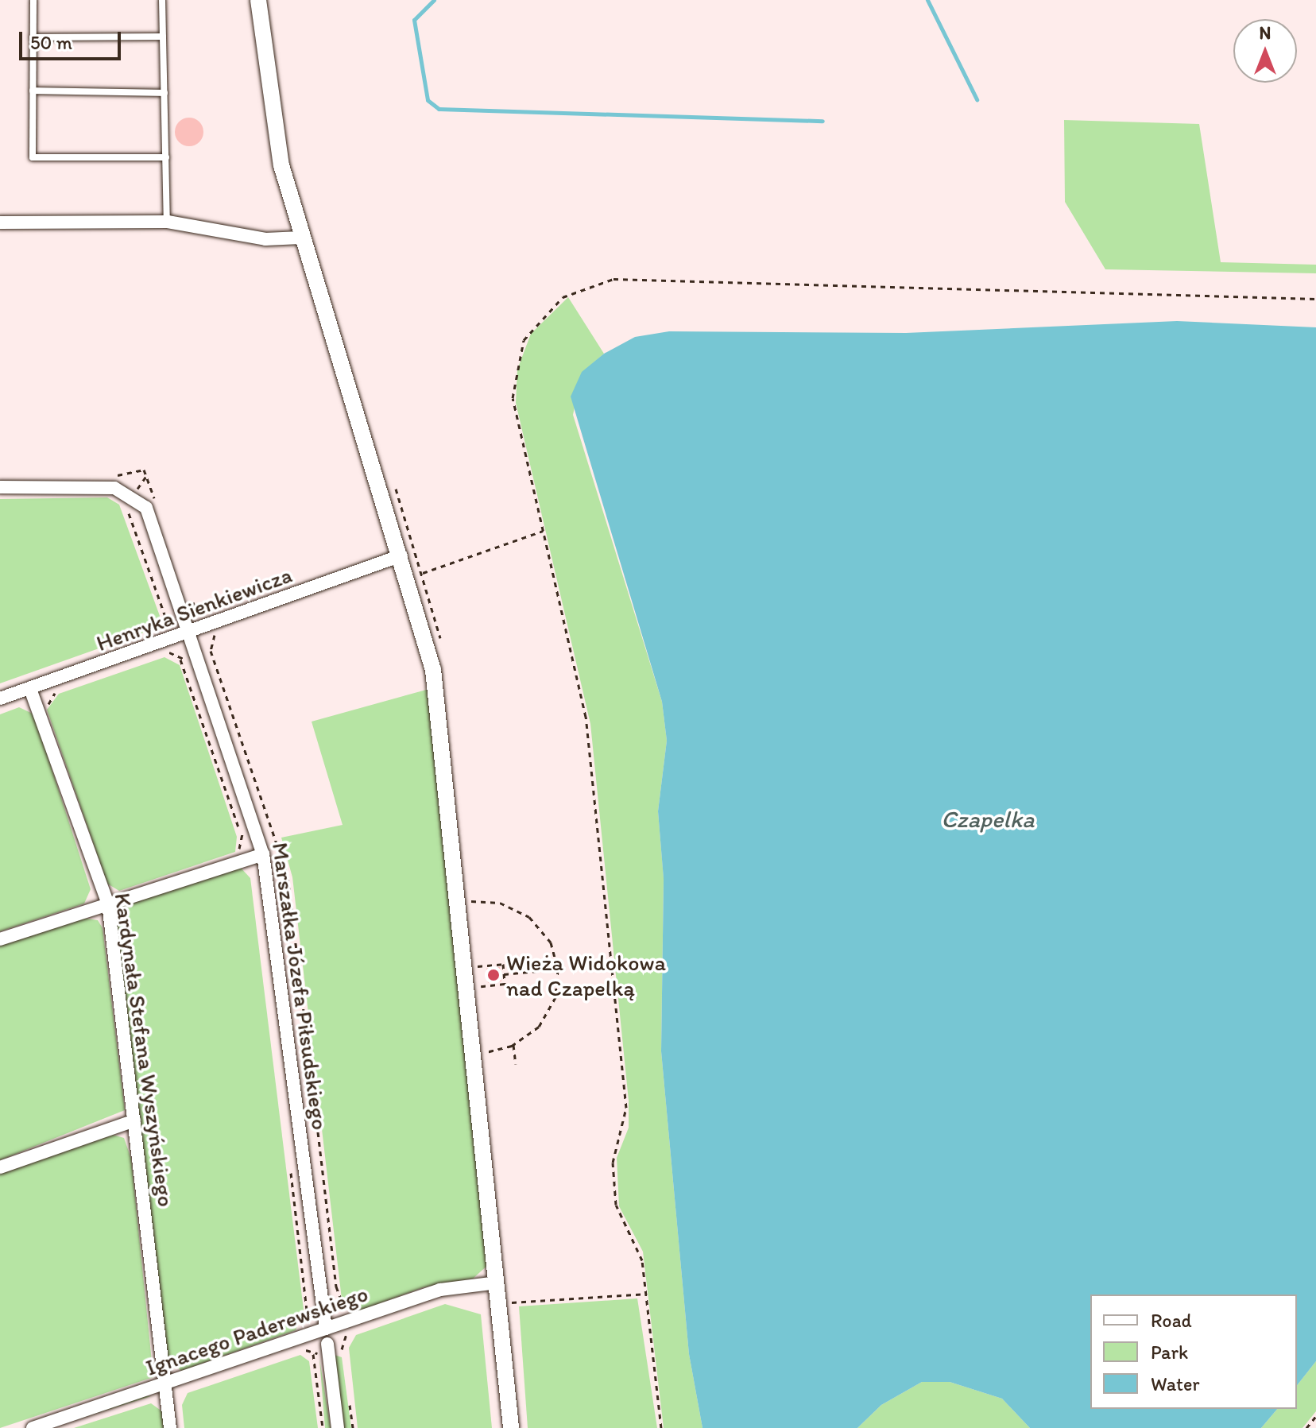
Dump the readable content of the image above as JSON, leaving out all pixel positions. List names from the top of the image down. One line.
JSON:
{"streets":{"street":["Henryka Sienkiewicza","Marszałka Józefa Piłsudskiego","Kardynała Stefana Wyszyńskiego","Ignacego Paderewskiego"]},"crossings":[["Henryka Sienkiewicza","Marszałka Józefa Piłsudskiego"],["Henryka Sienkiewicza","Kardynała Stefana Wyszyńskiego"],["Marszałka Józefa Piłsudskiego","Ignacego Paderewskiego"],["Kardynała Stefana Wyszyńskiego","Ignacego Paderewskiego"]],"water":["Czapelka"],"places":["Wieża Widokowa nad Czapelką"],"legend":["Road","Park","Water"],"scale_bar":"50 m","north":"top"}
